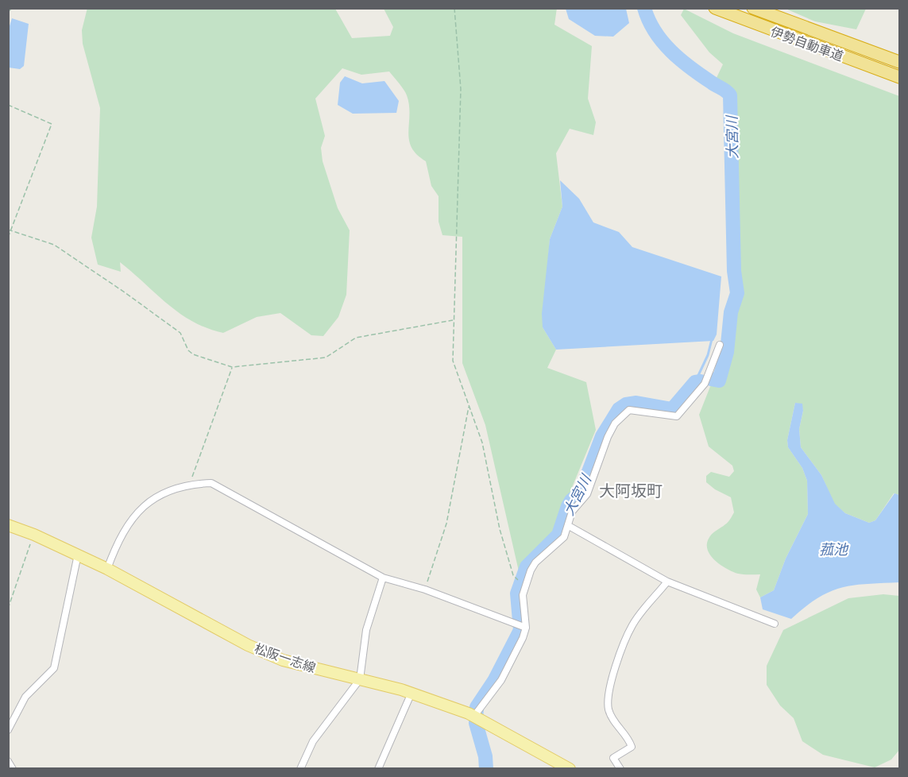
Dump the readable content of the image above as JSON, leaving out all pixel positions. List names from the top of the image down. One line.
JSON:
{"streets":{"highway":["伊勢自動車道"],"main road":["松阪一志線"]},"districts":["大阿坂町"],"water":["大宮川","菰池"]}
